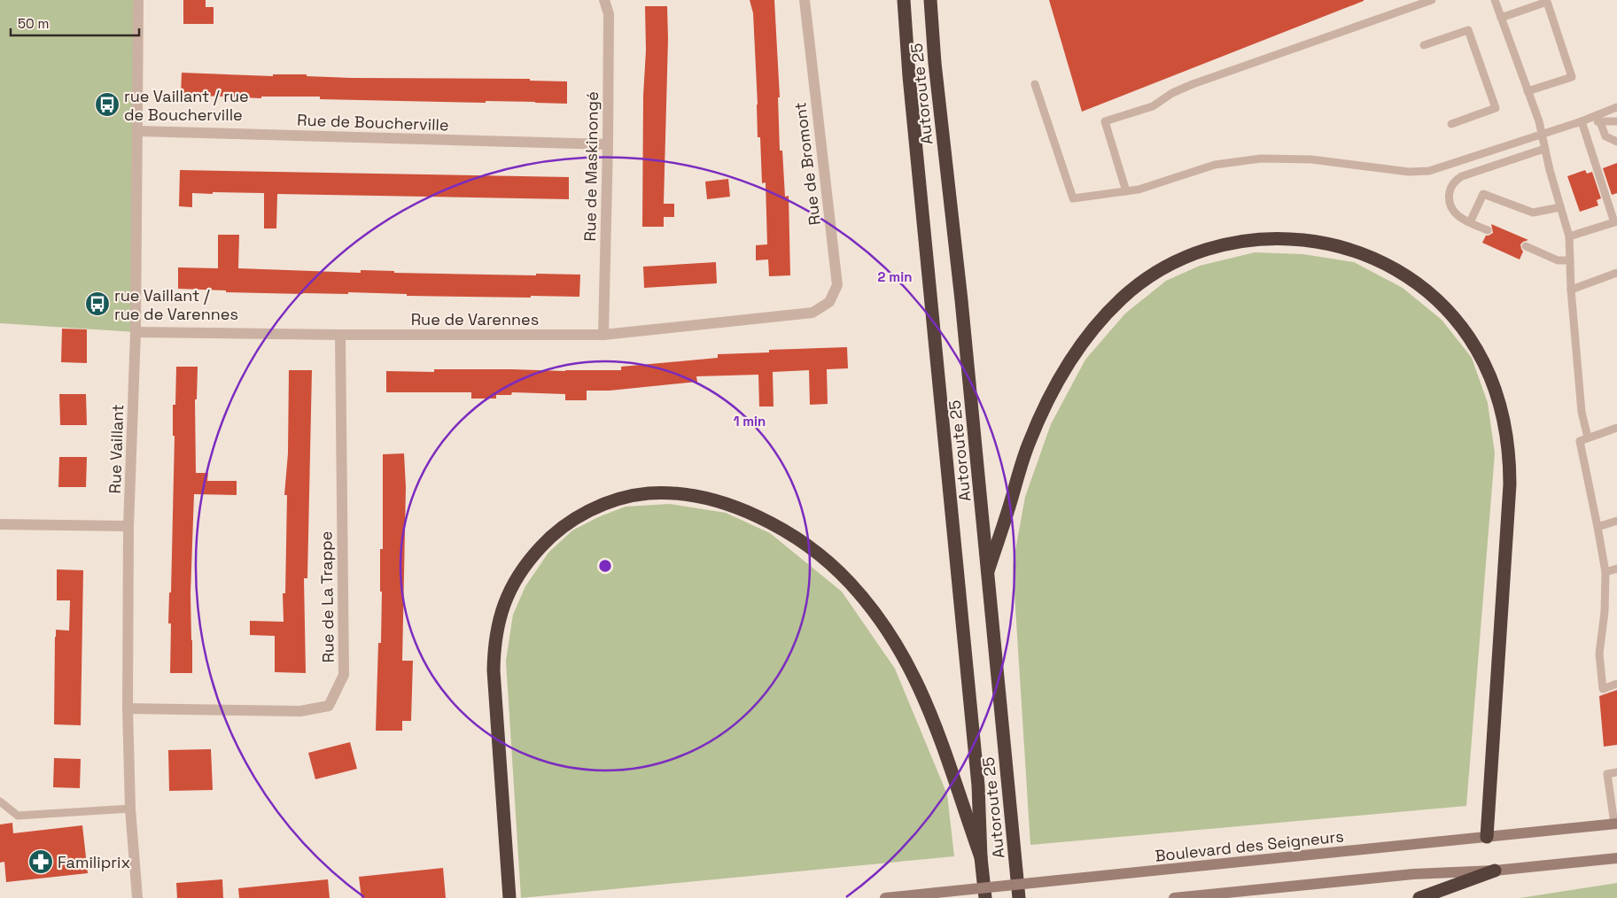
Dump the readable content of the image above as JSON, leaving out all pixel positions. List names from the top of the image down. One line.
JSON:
{"streets":{"highway":["Autoroute 25"],"main road":["Boulevard des Seigneurs"],"street":["Rue de Boucherville","Rue de Bromont","Rue de Maskinongé","Rue de Varennes","Rue Vaillant","Rue de La Trappe"]},"crossings":[["Rue de Boucherville","Rue de Maskinongé"],["Rue de Boucherville","Rue Vaillant"],["Rue de Bromont","Rue de Varennes"],["Rue de Maskinongé","Rue de Varennes"],["Rue de Varennes","Rue Vaillant"],["Rue de Varennes","Rue de La Trappe"],["Rue Vaillant","Rue de La Trappe"]],"places":{"bus stop":["rue Vaillant / rue de Boucherville","rue Vaillant / rue de Varennes"],"pharmacy":["Familiprix"]},"scale_bar":"50 m","rings":["2 min","1 min"]}
